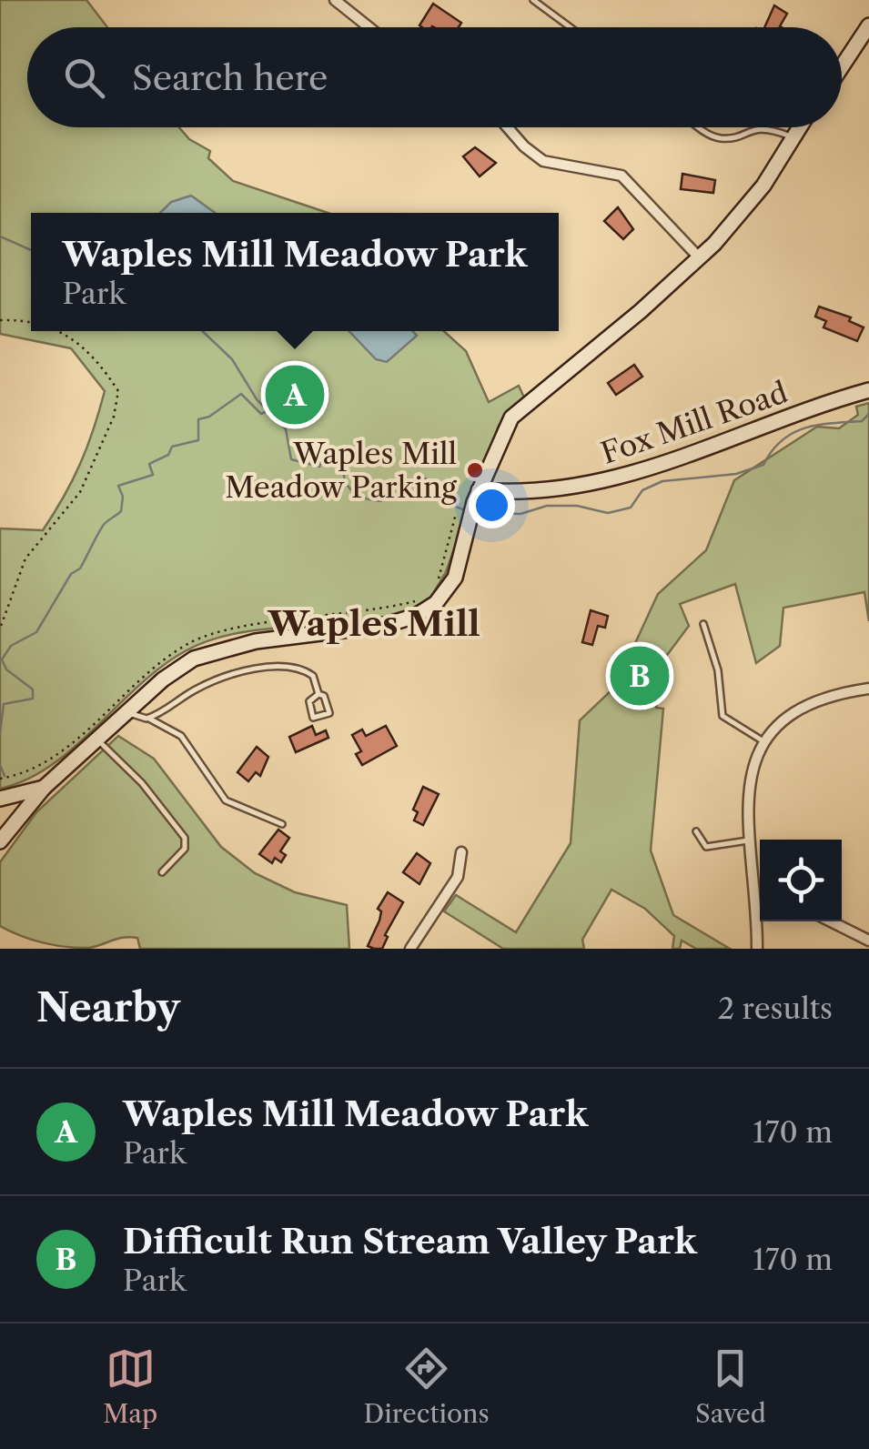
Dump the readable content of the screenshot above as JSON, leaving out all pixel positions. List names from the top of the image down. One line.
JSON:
{"streets":{"main road":["Fox Mill Road"]},"districts":["Waples Mill"],"places":["Waples Mill Meadow Parking"],"page":{"search":"Search here","popup":["Waples Mill Meadow Park","Park"],"pins":["A","B"],"heading":["Nearby","2 results"],"list":[{"mark":"A","name":"Waples Mill Meadow Park","note":"Park","value":"170 m"},{"mark":"B","name":"Difficult Run Stream Valley Park","note":"Park","value":"170 m"}],"nav":["Map","Directions","Saved"]}}
